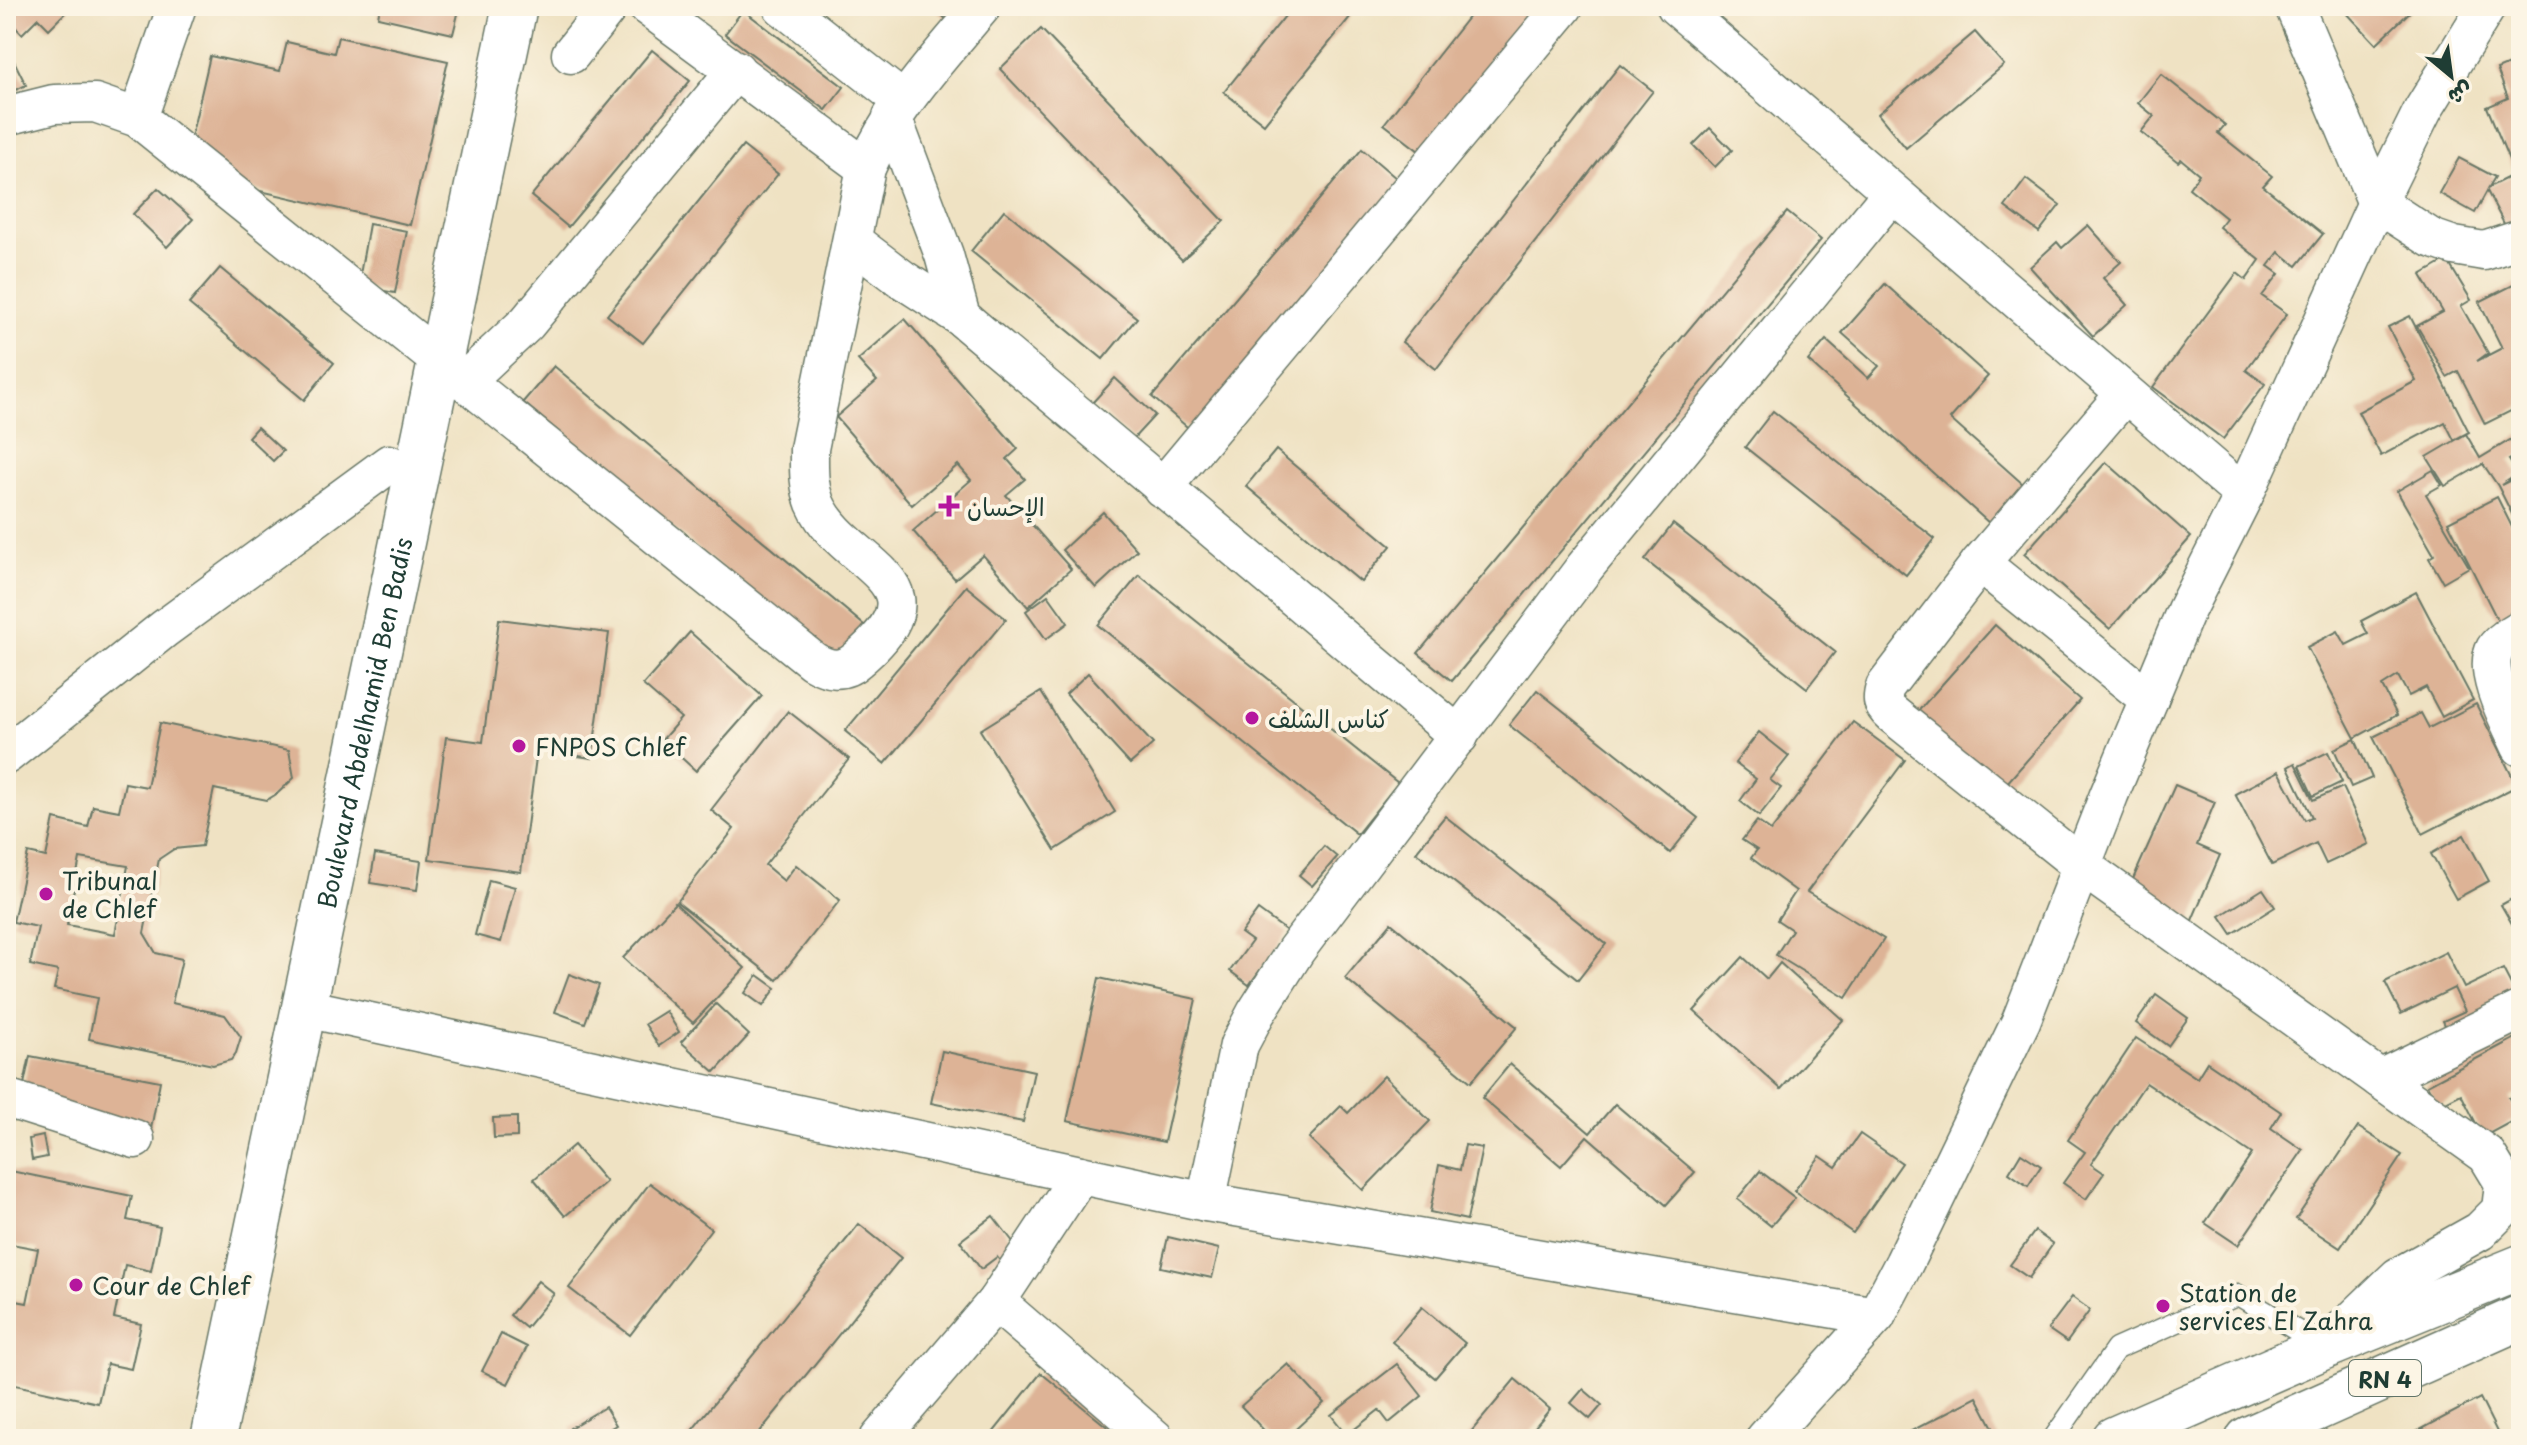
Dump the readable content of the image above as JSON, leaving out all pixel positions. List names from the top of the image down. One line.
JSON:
{"streets":{"main road":["Boulevard Abdelhamid Ben Badis","RN 4"]},"places":{"health":["الإحسان"],"other":["كناس الشلف","FNPOS Chlef","Tribunal de Chlef","Cour de Chlef","Station de services El Zahra"]},"north":"bottom right"}
